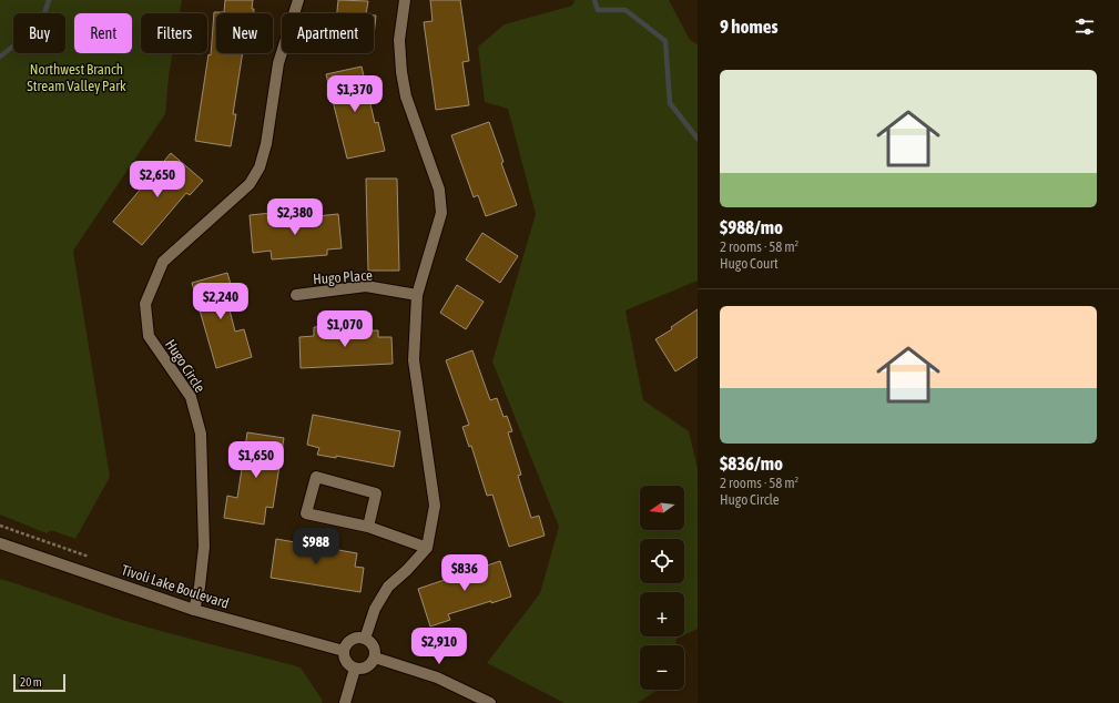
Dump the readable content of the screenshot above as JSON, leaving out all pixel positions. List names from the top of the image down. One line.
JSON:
{"streets":{"street":["Hugo Place","Hugo Circle","Tivoli Lake Boulevard"]},"crossings":[["Hugo Circle","Tivoli Lake Boulevard"]],"parks":["Northwest Branch Stream Valley Park"],"scale_bar":"20 m","north":"left","page":{"heading":"9 homes","chip":["Buy","Rent","Filters","New","Apartment"],"list":[{"name":"$988/mo","note":"2 rooms · 58 m² · Hugo Court"},{"name":"$836/mo","note":"2 rooms · 58 m² · Hugo Circle"}],"price":["$1,370","$2,650","$2,380","$2,240","$1,070","$1,650","$988","$836","$2,910"],"map_buttons":["+","−"],"scale":"20 m"}}
